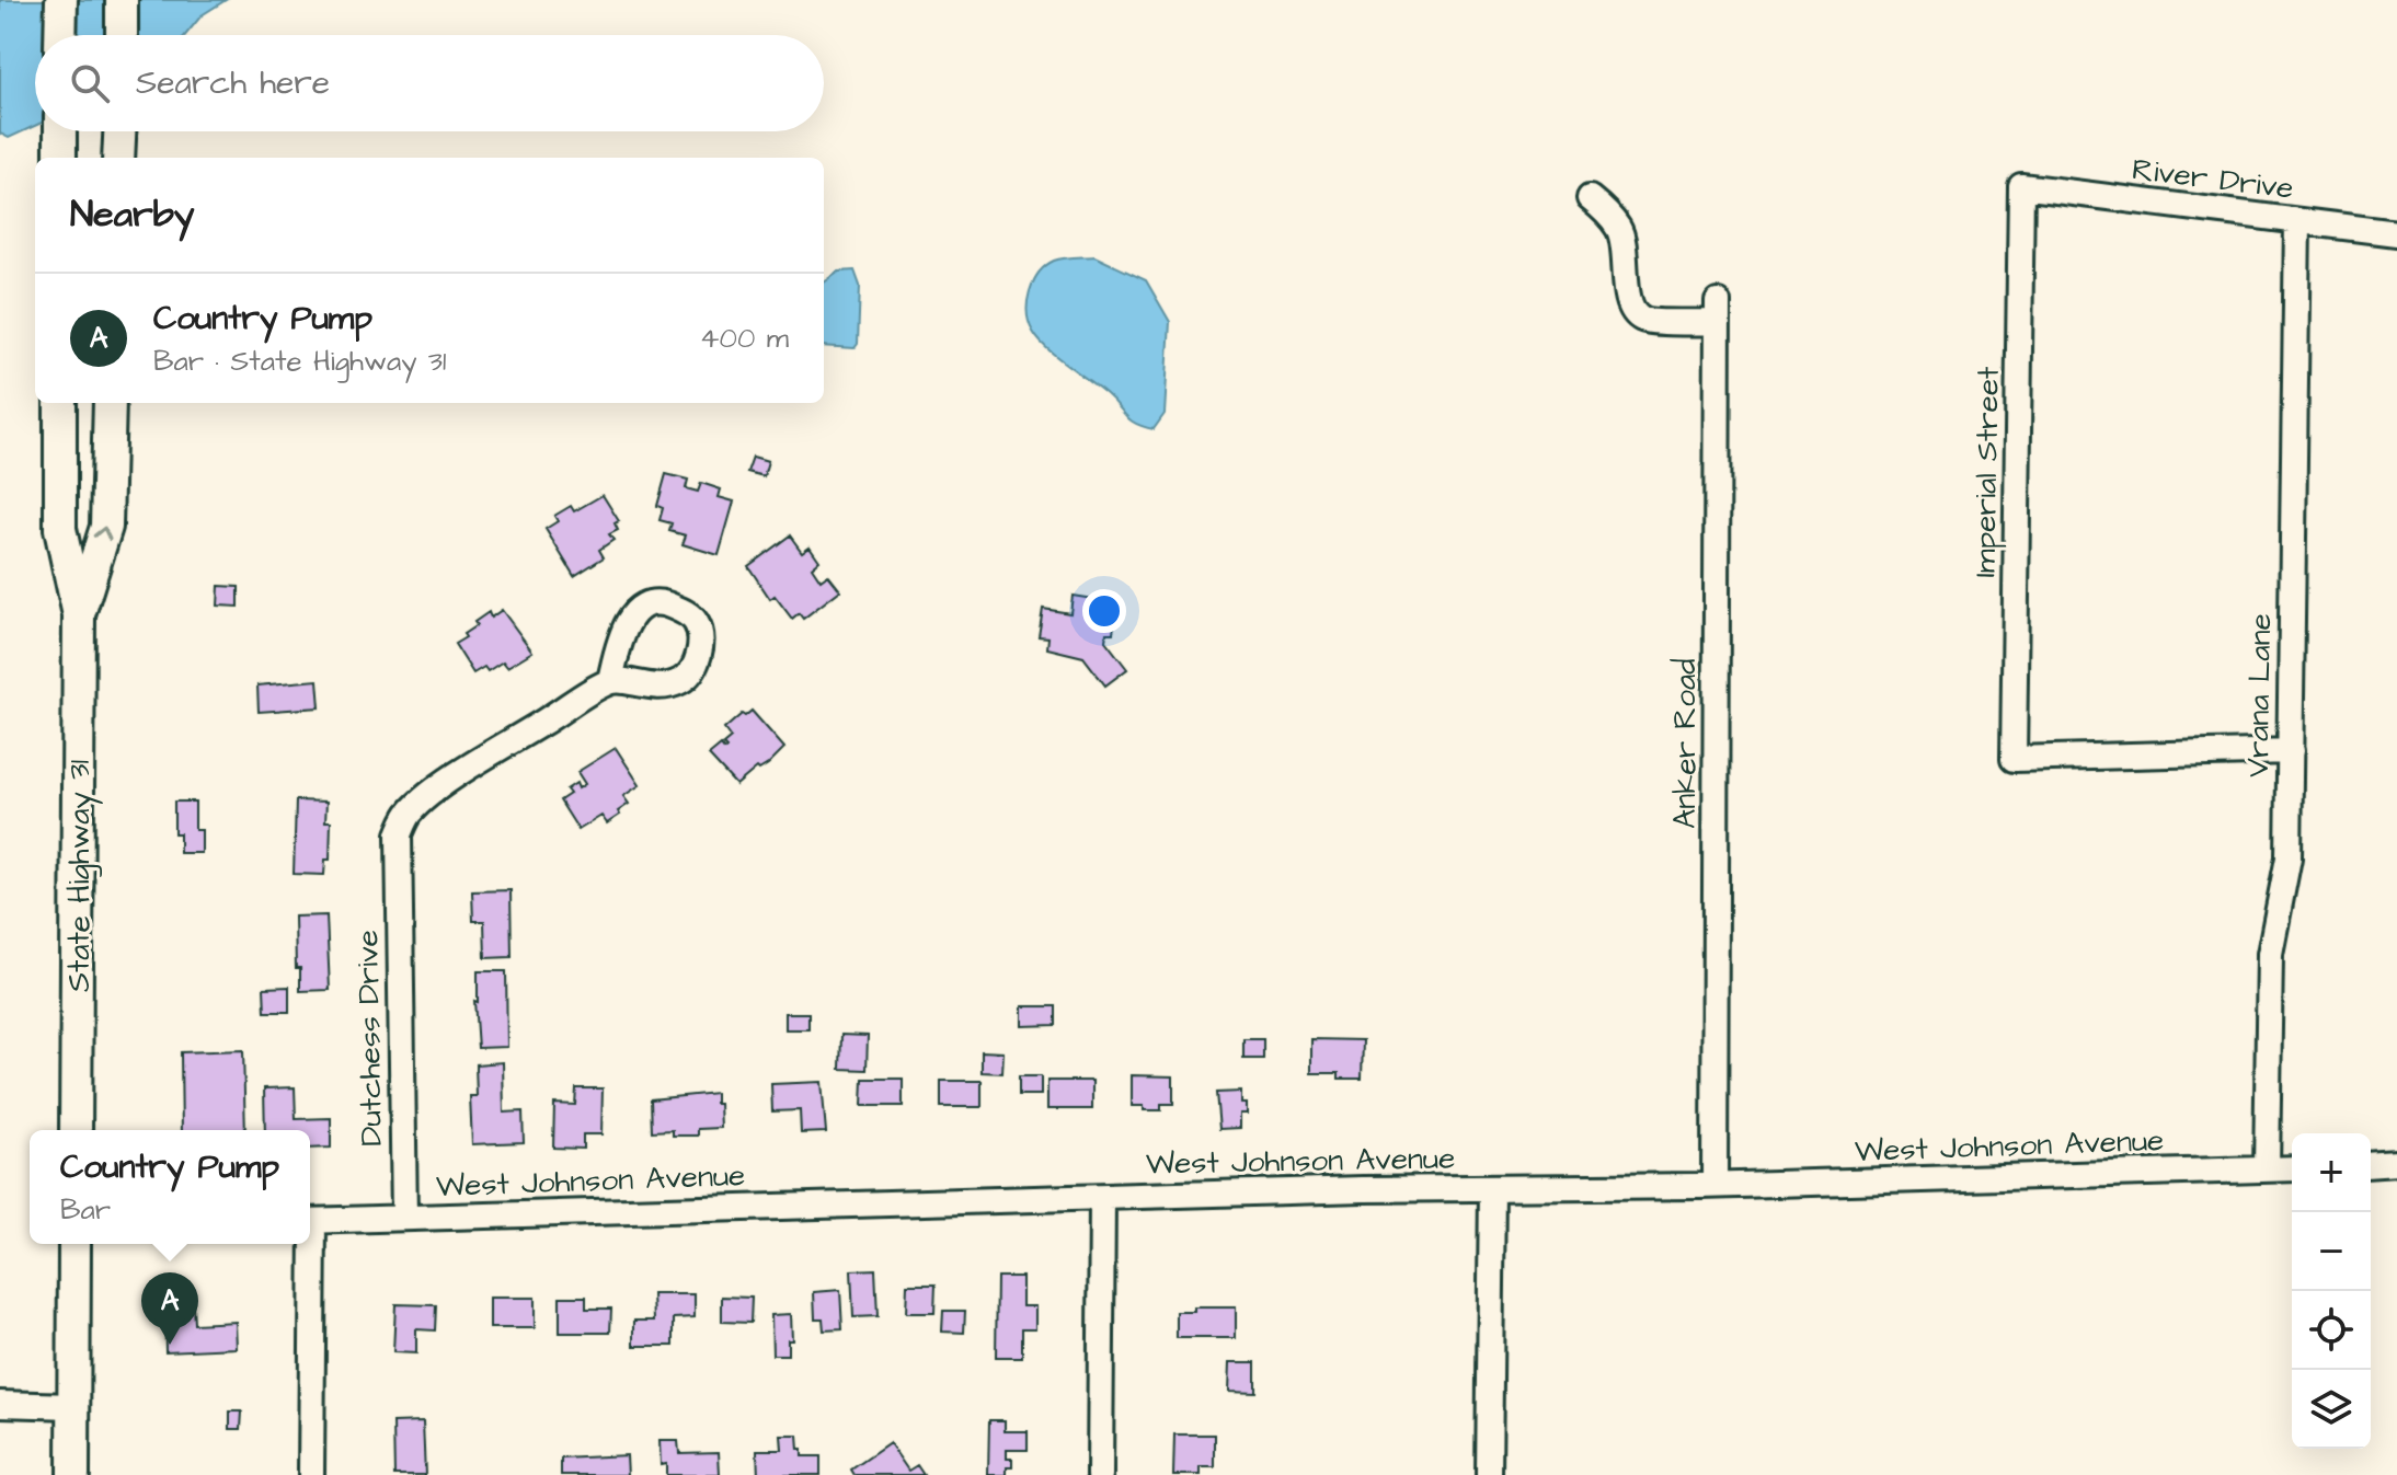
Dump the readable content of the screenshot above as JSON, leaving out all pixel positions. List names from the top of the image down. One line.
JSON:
{"streets":{"main road":["State Highway 31"],"street":["River Drive","Imperial Street","Vrana Lane","Anker Road","Dutchess Drive","West Johnson Avenue"]},"crossings":[["River Drive","Imperial Street"],["River Drive","Vrana Lane"],["Imperial Street","Vrana Lane"],["Vrana Lane","West Johnson Avenue"],["Anker Road","West Johnson Avenue"],["Dutchess Drive","West Johnson Avenue"]],"page":{"search":"Search here","heading":"Nearby","list":[{"mark":"A","name":"Country Pump","note":"Bar · State Highway 31","value":"400 m"}],"popup":["Country Pump","Bar"],"map_buttons":["+","−"],"pins":"A"}}
